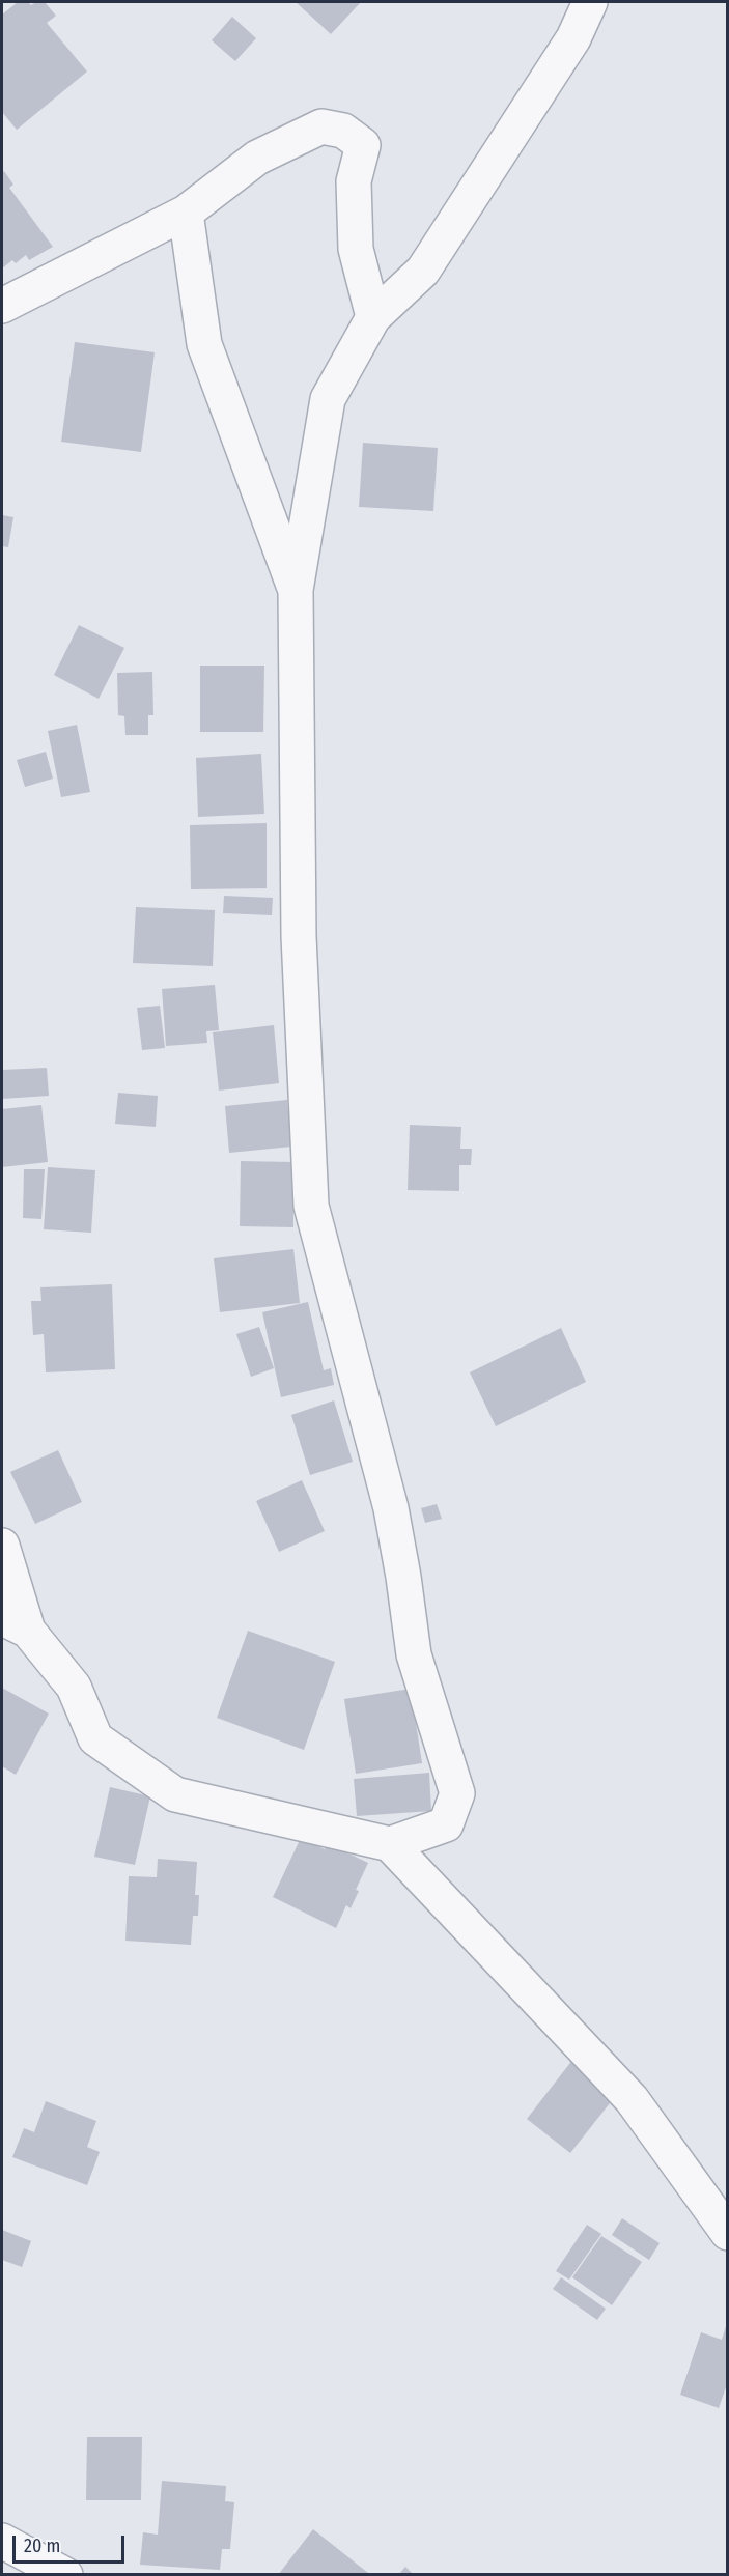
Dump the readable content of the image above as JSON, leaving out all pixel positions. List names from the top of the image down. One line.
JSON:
{"scale_bar":"20 m"}
